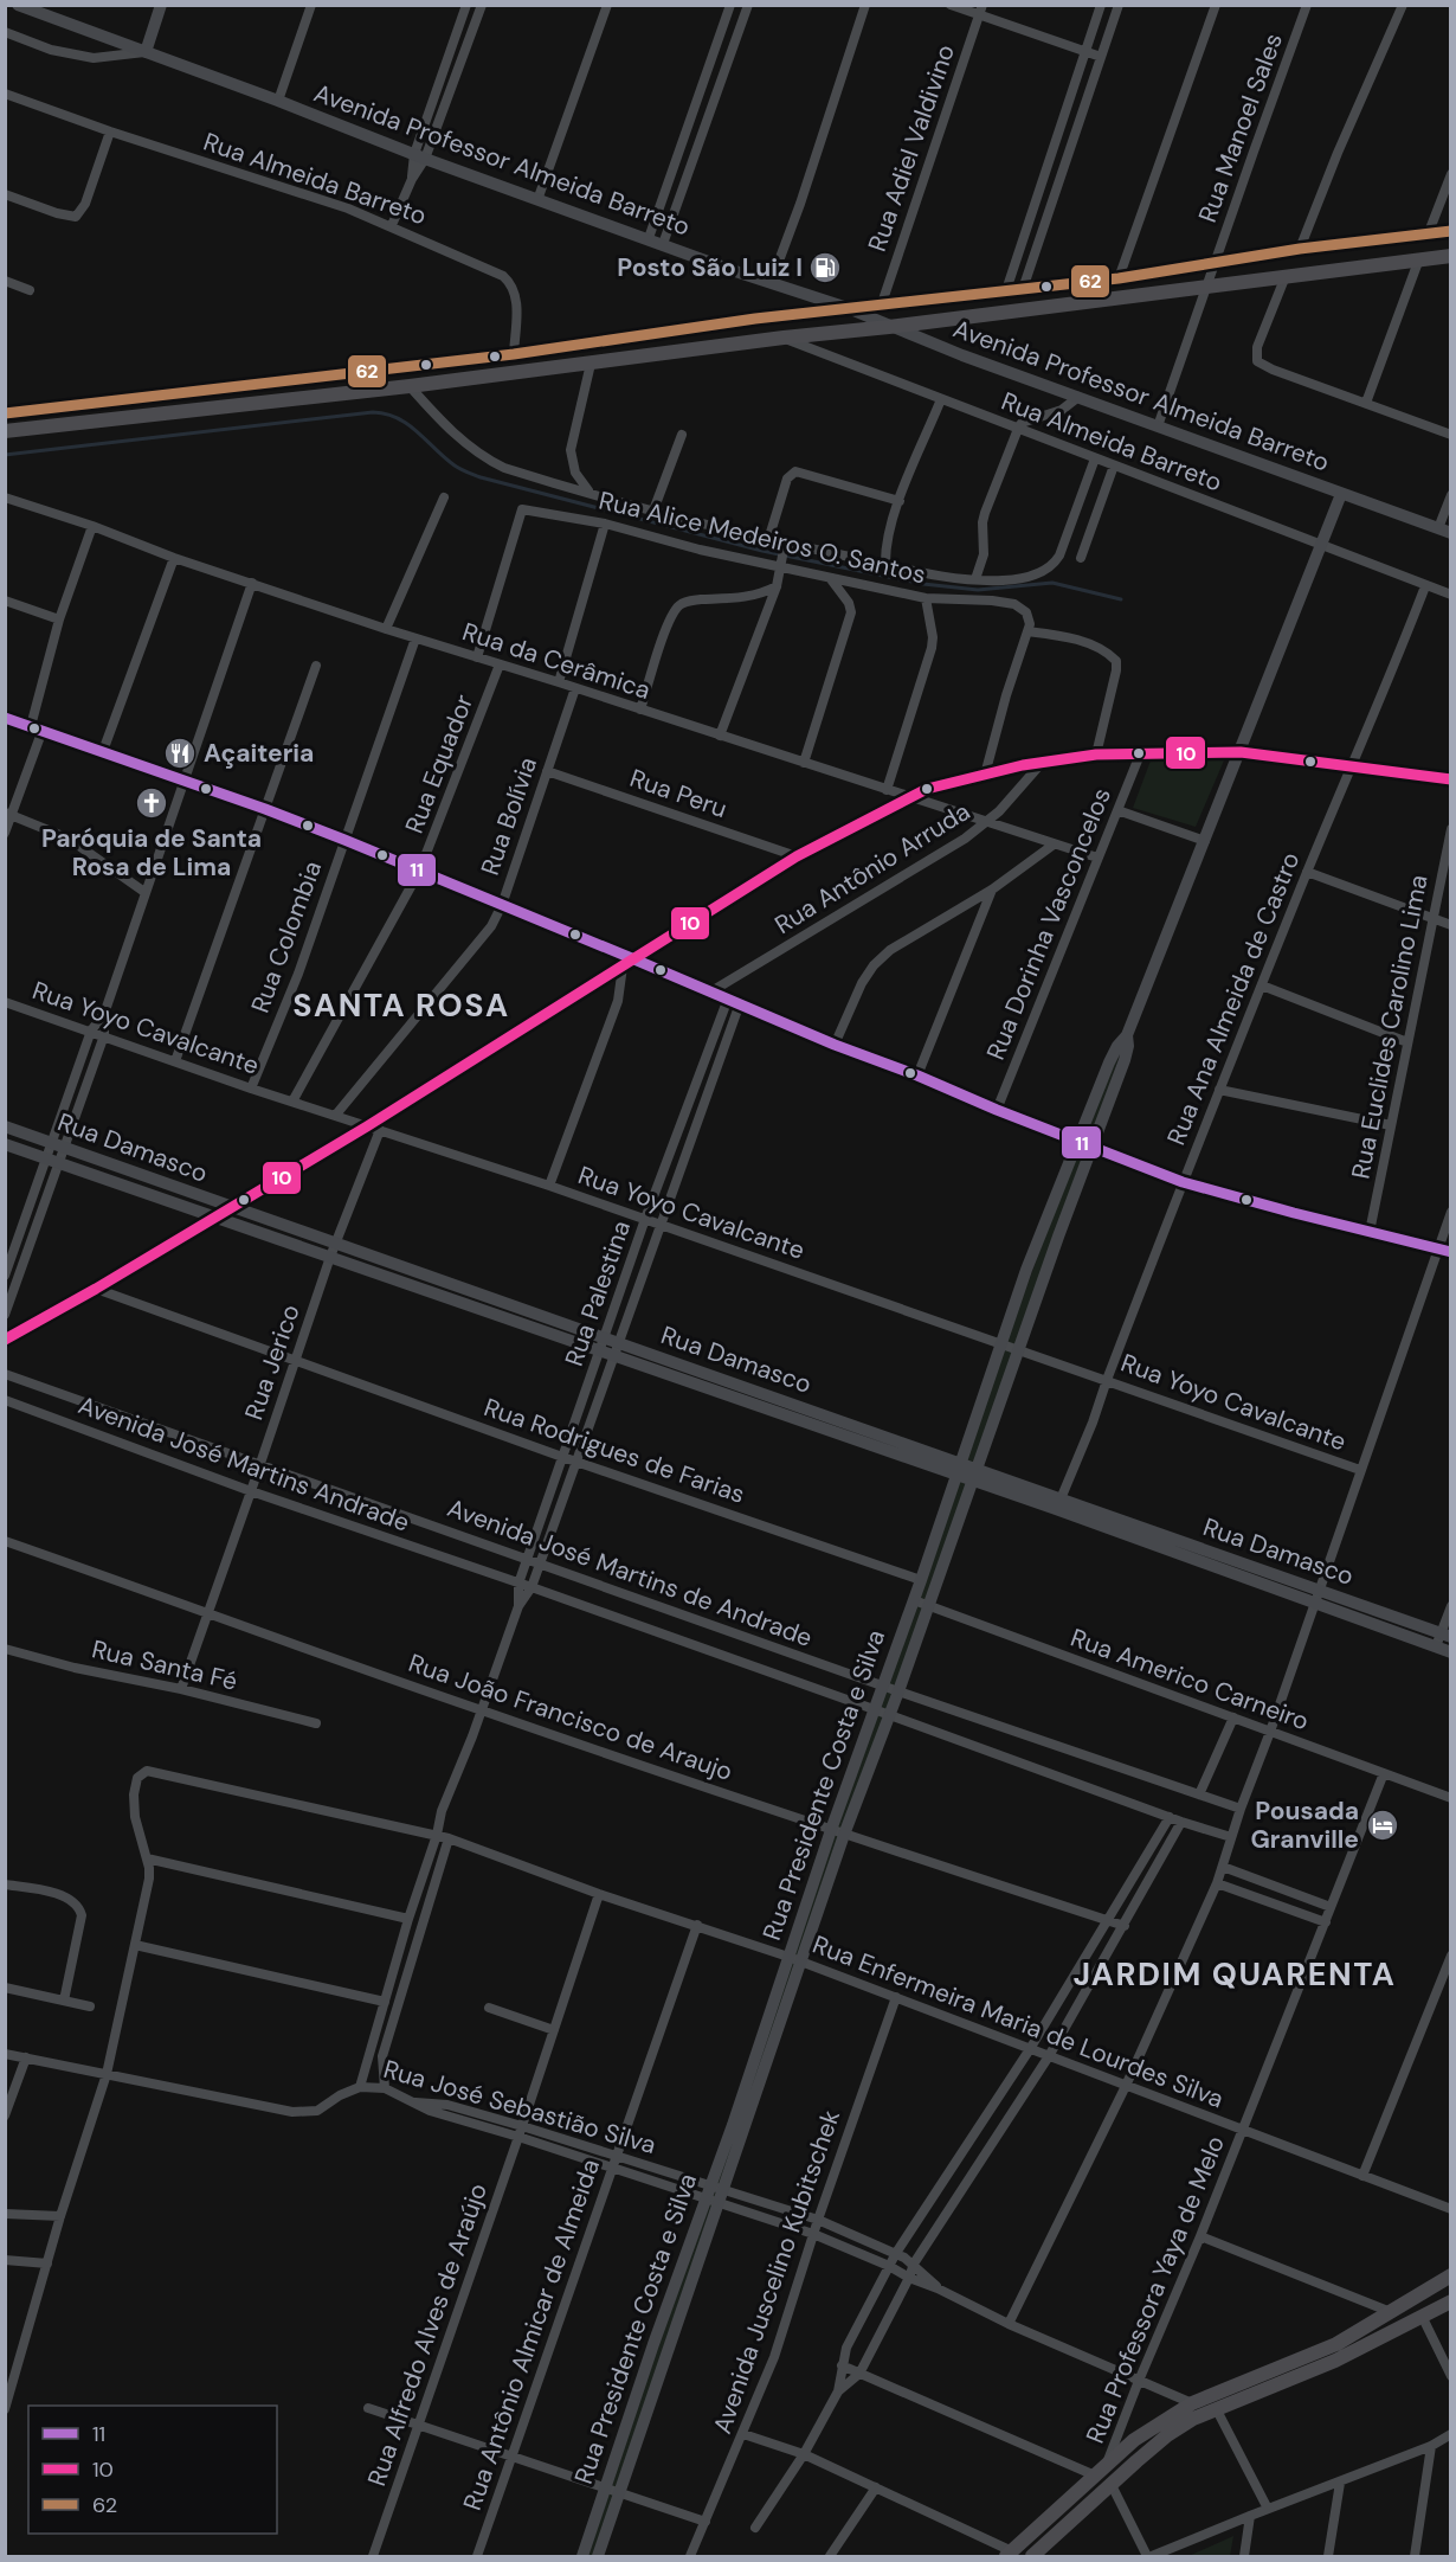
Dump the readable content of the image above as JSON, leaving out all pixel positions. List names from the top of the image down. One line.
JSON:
{"streets":{"street":["Rua Manoel Sales","Rua Adiel Valdivino","Avenida Professor Almeida Barreto","Rua Almeida Barreto","Rua Alice Medeiros O. Santos","Rua da Cerâmica","Rua Equador","Rua Peru","Rua Bolívia","Rua Antônio Arruda","Rua Dorinha Vasconcelos","Rua Colombia","Rua Ana Almeida de Castro","Rua Euclides Carolino Lima","Rua Yoyo Cavalcante","Rua Damasco","Rua Palestina","Rua Jerico","Rua Rodrigues de Farias","Avenida José Martins Andrade","Avenida José Martins de Andrade","Rua Santa Fé","Rua Americo Carneiro","Rua João Francisco de Araujo","Rua Presidente Costa e Silva","Rua Enfermeira Maria de Lourdes Silva","Rua José Sebastião Silva","Avenida Juscelino Kubitschek","Rua Professora Yaya de Melo","Rua Alfredo Alves de Araújo","Rua Antônio Almicar de Almeida"]},"crossings":[["Rua Manoel Sales","Avenida Professor Almeida Barreto"],["Avenida Professor Almeida Barreto","Rua Presidente Costa e Silva"],["Rua Almeida Barreto","Rua Alice Medeiros O. Santos"],["Rua Almeida Barreto","Rua Ana Almeida de Castro"],["Rua Almeida Barreto","Rua Presidente Costa e Silva"],["Rua Alice Medeiros O. Santos","Rua da Cerâmica"],["Rua da Cerâmica","Rua Equador"],["Rua da Cerâmica","Rua Bolívia"],["Rua da Cerâmica","Rua Antônio Arruda"],["Rua da Cerâmica","Rua Dorinha Vasconcelos"],["Rua da Cerâmica","Rua Colombia"],["Rua Equador","Rua Yoyo Cavalcante"],["Rua Peru","Rua Bolívia"],["Rua Bolívia","Rua Yoyo Cavalcante"],["Rua Colombia","Rua Yoyo Cavalcante"],["Rua Ana Almeida de Castro","Rua Yoyo Cavalcante"],["Rua Ana Almeida de Castro","Rua Damasco"],["Rua Yoyo Cavalcante","Rua Palestina"],["Rua Yoyo Cavalcante","Rua Jerico"],["Rua Yoyo Cavalcante","Rua Presidente Costa e Silva"],["Rua Damasco","Rua Palestina"],["Rua Damasco","Rua Jerico"],["Rua Damasco","Rua Presidente Costa e Silva"],["Rua Palestina","Rua Rodrigues de Farias"],["Rua Palestina","Avenida José Martins Andrade"],["Rua Palestina","Avenida José Martins de Andrade"],["Rua Palestina","Rua João Francisco de Araujo"],["Rua Palestina","Rua Enfermeira Maria de Lourdes Silva"],["Rua Palestina","Rua José Sebastião Silva"],["Rua Jerico","Rua Rodrigues de Farias"],["Rua Jerico","Avenida José Martins Andrade"],["Rua Jerico","Avenida José Martins de Andrade"],["Rua Jerico","Rua Santa Fé"],["Rua Jerico","Rua João Francisco de Araujo"],["Rua Rodrigues de Farias","Rua Presidente Costa e Silva"],["Avenida José Martins Andrade","Rua Presidente Costa e Silva"],["Avenida José Martins de Andrade","Rua Presidente Costa e Silva"],["Rua Americo Carneiro","Rua Presidente Costa e Silva"],["Rua Americo Carneiro","Rua Professora Yaya de Melo"],["Rua João Francisco de Araujo","Rua Presidente Costa e Silva"],["Rua Presidente Costa e Silva","Rua Enfermeira Maria de Lourdes Silva"],["Rua Presidente Costa e Silva","Rua José Sebastião Silva"],["Rua Enfermeira Maria de Lourdes Silva","Avenida Juscelino Kubitschek"],["Rua Enfermeira Maria de Lourdes Silva","Rua Professora Yaya de Melo"],["Rua Enfermeira Maria de Lourdes Silva","Rua Alfredo Alves de Araújo"],["Rua Enfermeira Maria de Lourdes Silva","Rua Antônio Almicar de Almeida"],["Rua José Sebastião Silva","Avenida Juscelino Kubitschek"],["Rua José Sebastião Silva","Rua Alfredo Alves de Araújo"],["Rua José Sebastião Silva","Rua Antônio Almicar de Almeida"]],"districts":["SANTA ROSA","JARDIM QUARENTA"],"places":{"fuel station":["Posto São Luiz I"],"restaurant":["Açaiteria"],"church":["Paróquia de Santa Rosa de Lima"],"hotel":["Pousada Granville"]},"lines":["transit line 62","transit line 11","transit line 10"],"legend":["11","10","62"]}
